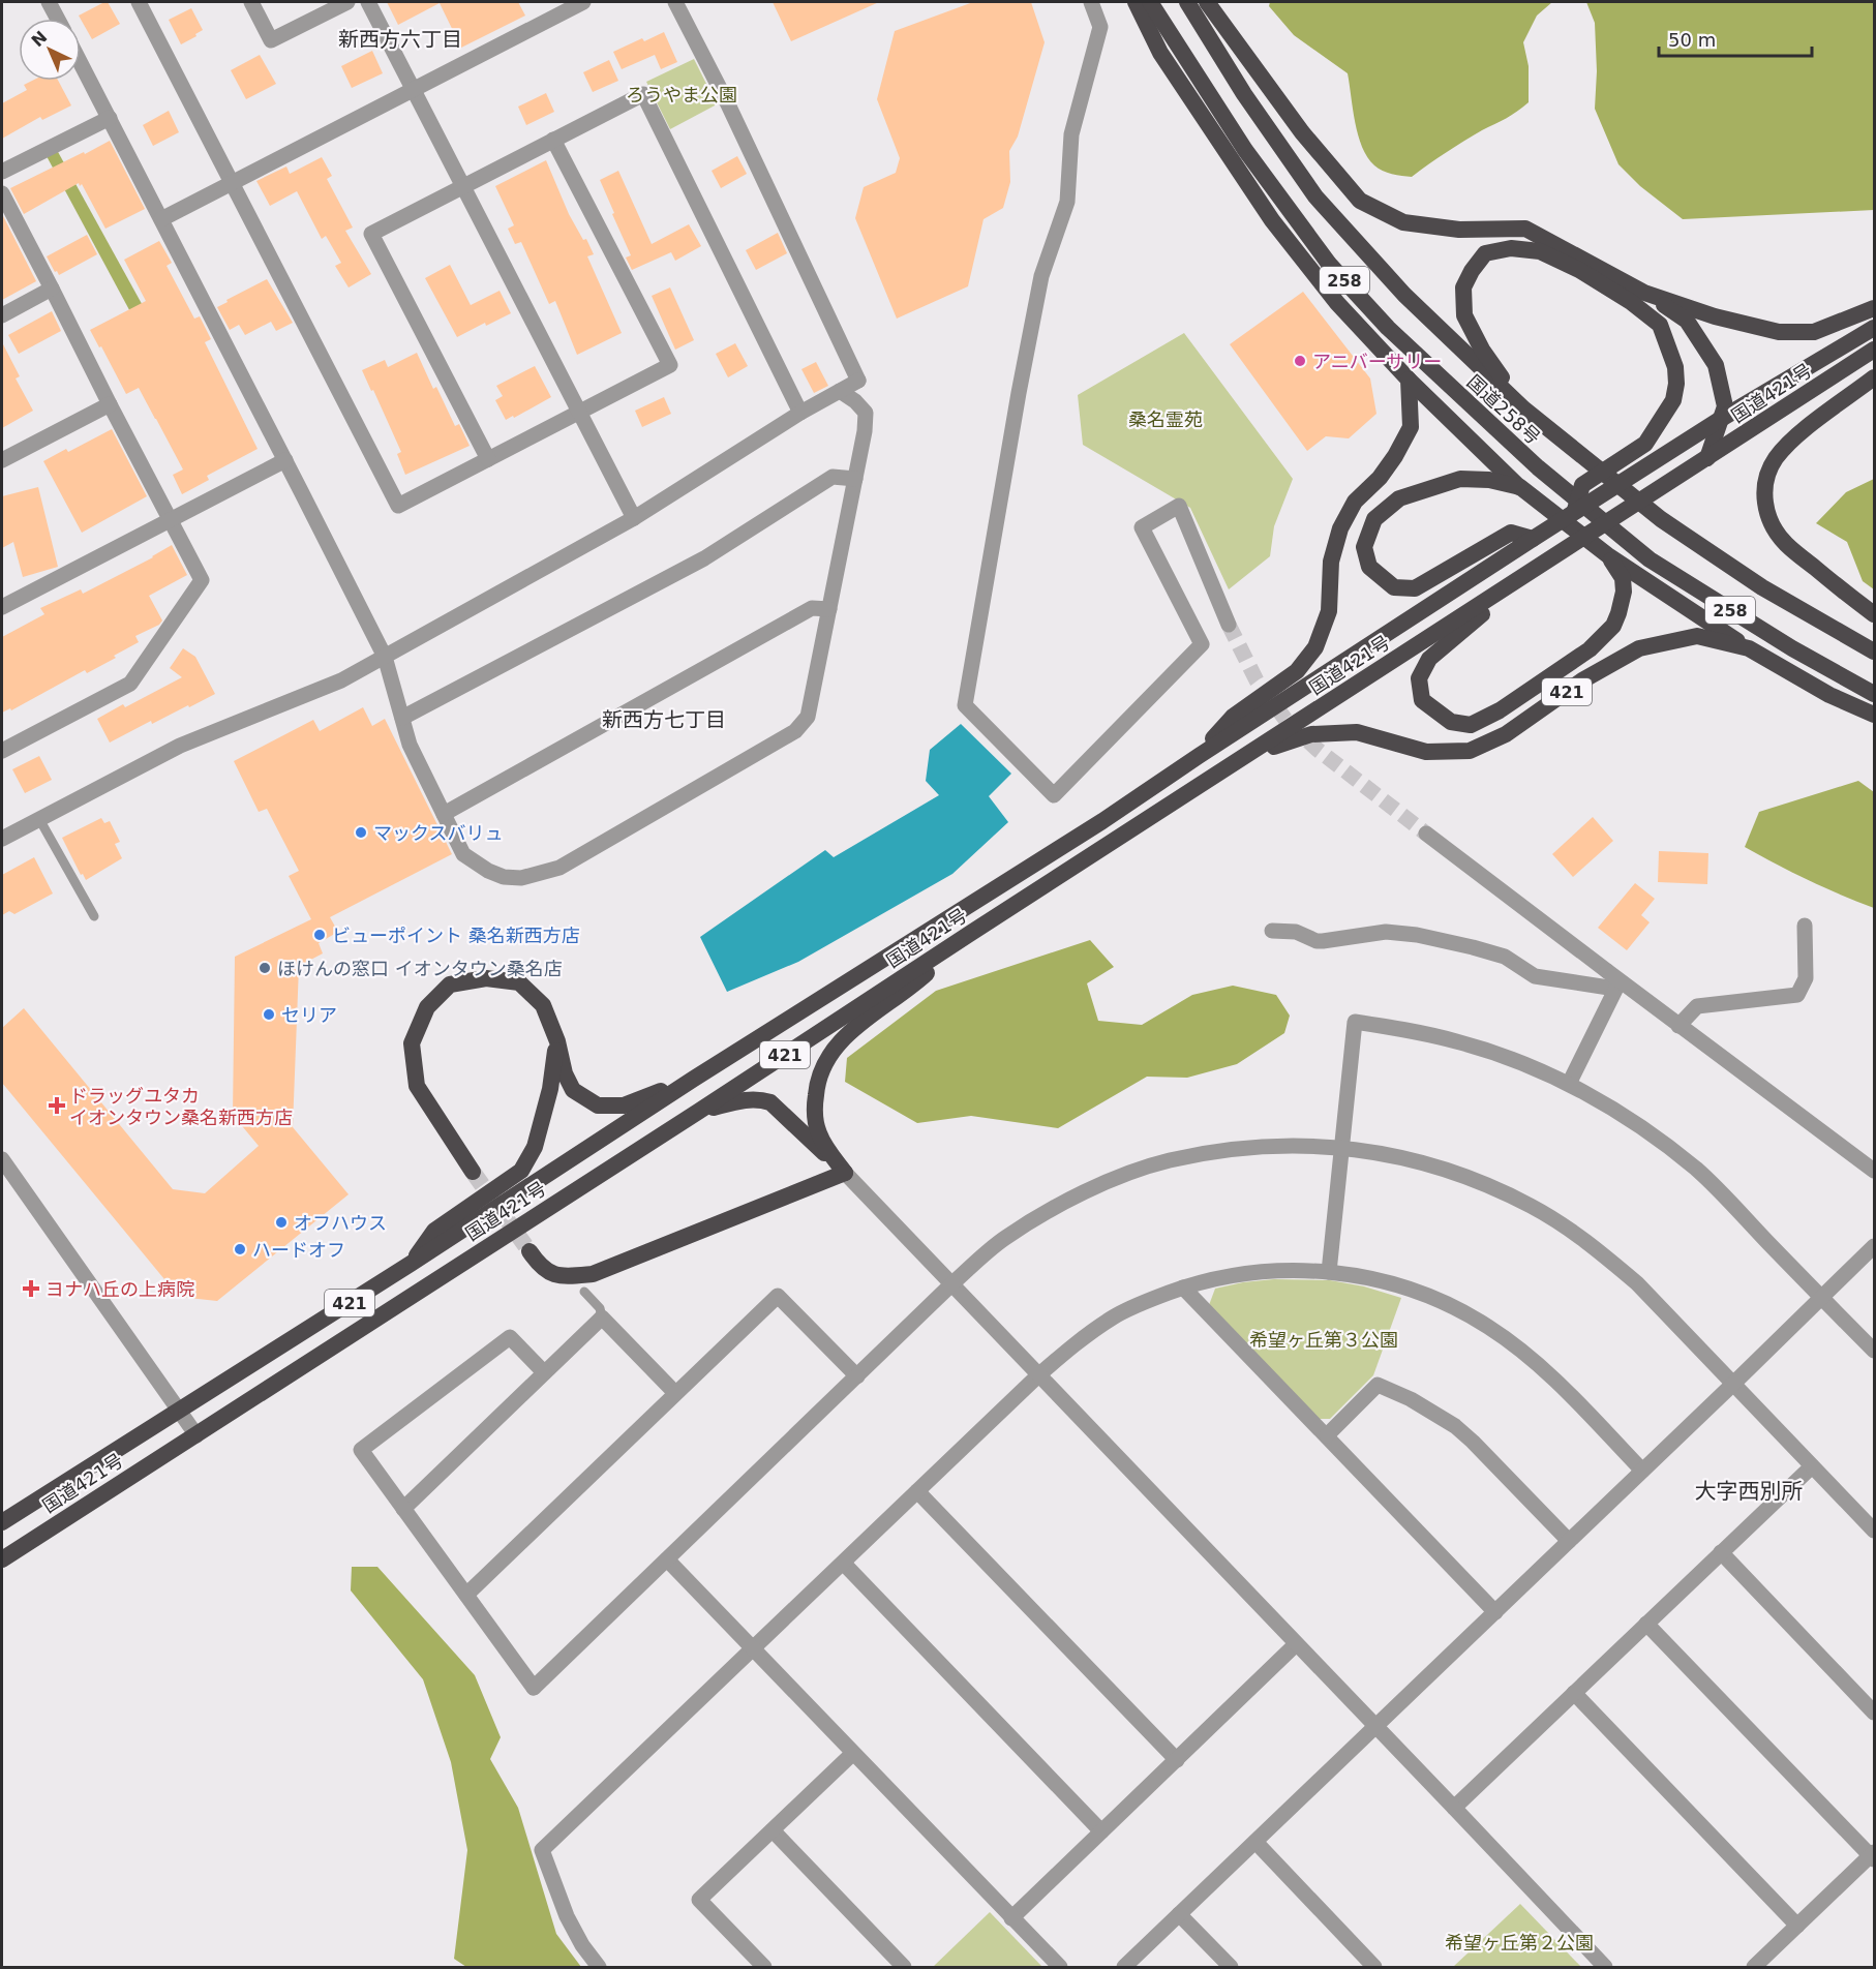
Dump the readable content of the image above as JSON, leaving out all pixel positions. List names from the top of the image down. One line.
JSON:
{"streets":{"highway":["258","国道421号","国道258号","421"]},"crossings":[["国道421号","421"]],"districts":["新西方六丁目","新西方七丁目","大字西別所"],"parks":["ろうやま公園","桑名霊苑","希望ヶ丘第３公園","希望ヶ丘第２公園"],"places":{"other":["アニバーサリー","マックスバリュ","ビューポイント 桑名新西方店","ほけんの窓口 イオンタウン桑名店","セリア","オフハウス","ハードオフ"],"health":["ドラッグユタカ イオンタウン桑名新西方店","ヨナハ丘の上病院"]},"scale_bar":"50 m","north":"top left"}
